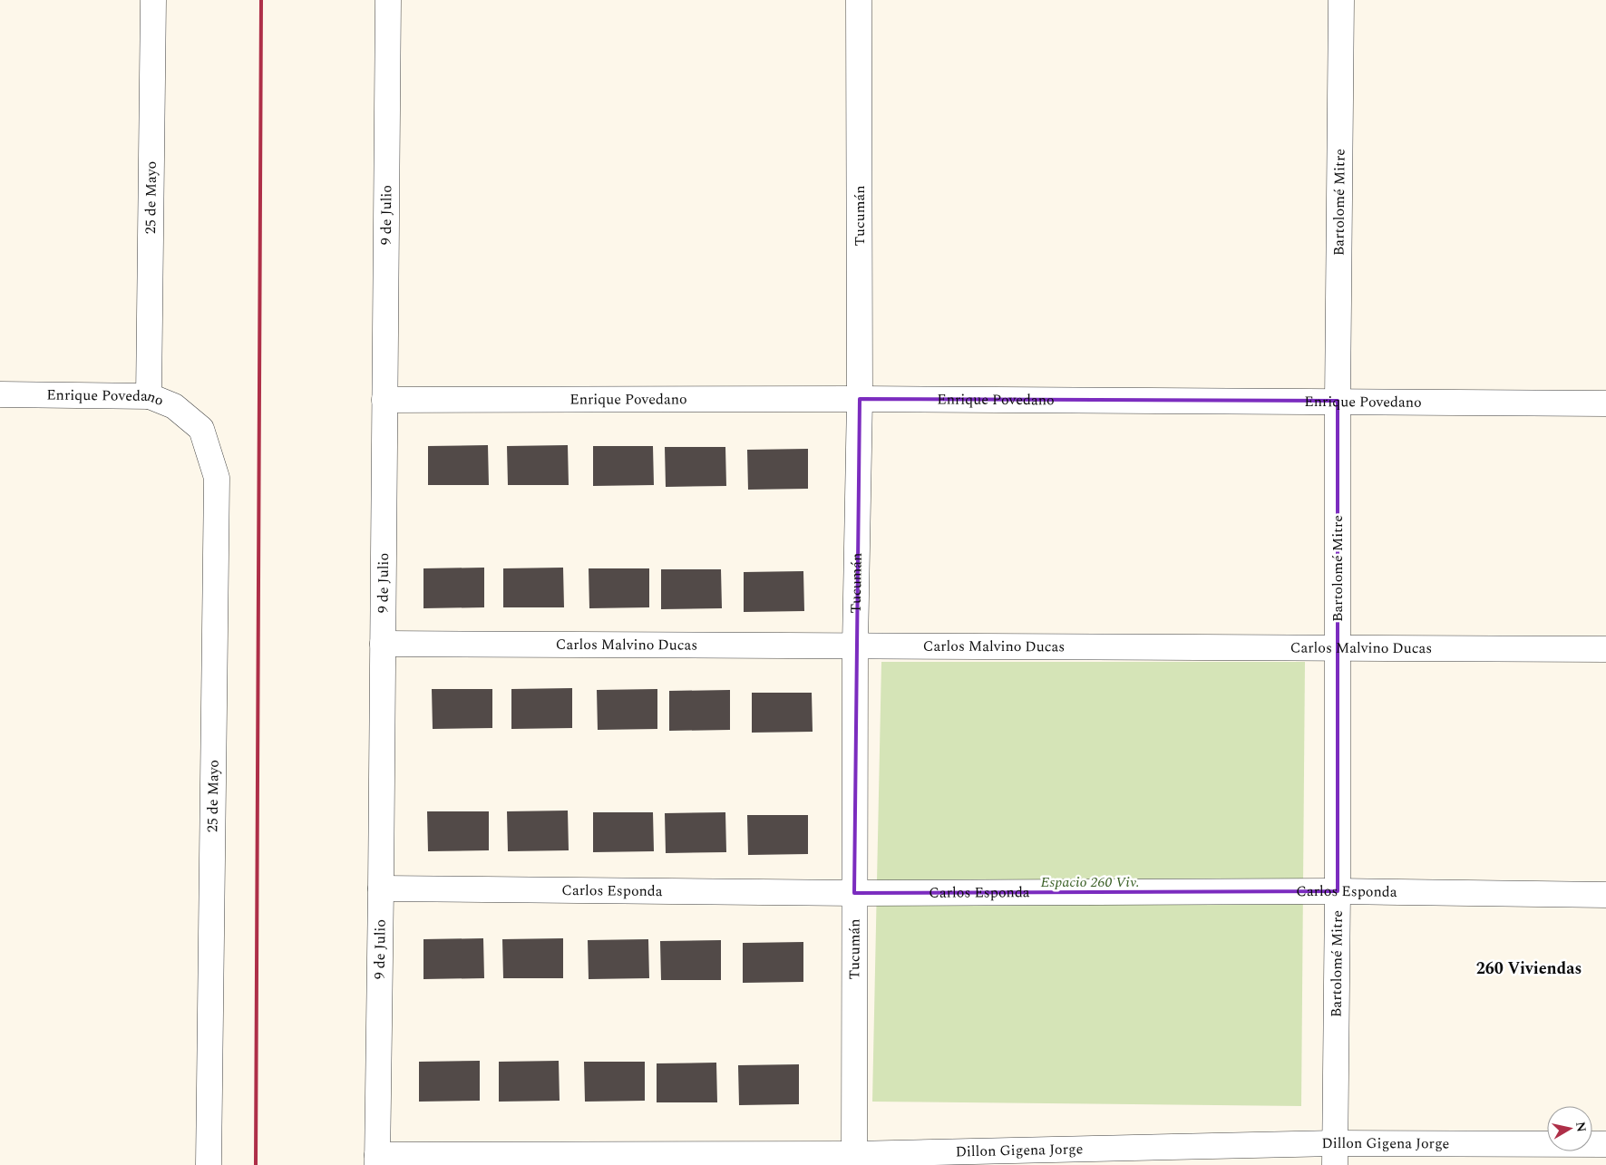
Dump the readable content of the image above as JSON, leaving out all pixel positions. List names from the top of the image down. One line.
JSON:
{"streets":{"street":["25 de Mayo","Bartolomé Mitre","9 de Julio","Tucumán","Enrique Povedano","Carlos Malvino Ducas","Carlos Esponda","Dillon Gigena Jorge"]},"crossings":[["25 de Mayo","Enrique Povedano"],["Bartolomé Mitre","Enrique Povedano"],["Bartolomé Mitre","Carlos Malvino Ducas"],["Bartolomé Mitre","Carlos Esponda"],["Bartolomé Mitre","Dillon Gigena Jorge"],["9 de Julio","Enrique Povedano"],["9 de Julio","Carlos Malvino Ducas"],["9 de Julio","Carlos Esponda"],["9 de Julio","Dillon Gigena Jorge"],["Tucumán","Enrique Povedano"],["Tucumán","Carlos Malvino Ducas"],["Tucumán","Carlos Esponda"],["Tucumán","Dillon Gigena Jorge"]],"districts":["260 Viviendas"],"parks":["Espacio 260 Viv."],"north":"right"}
